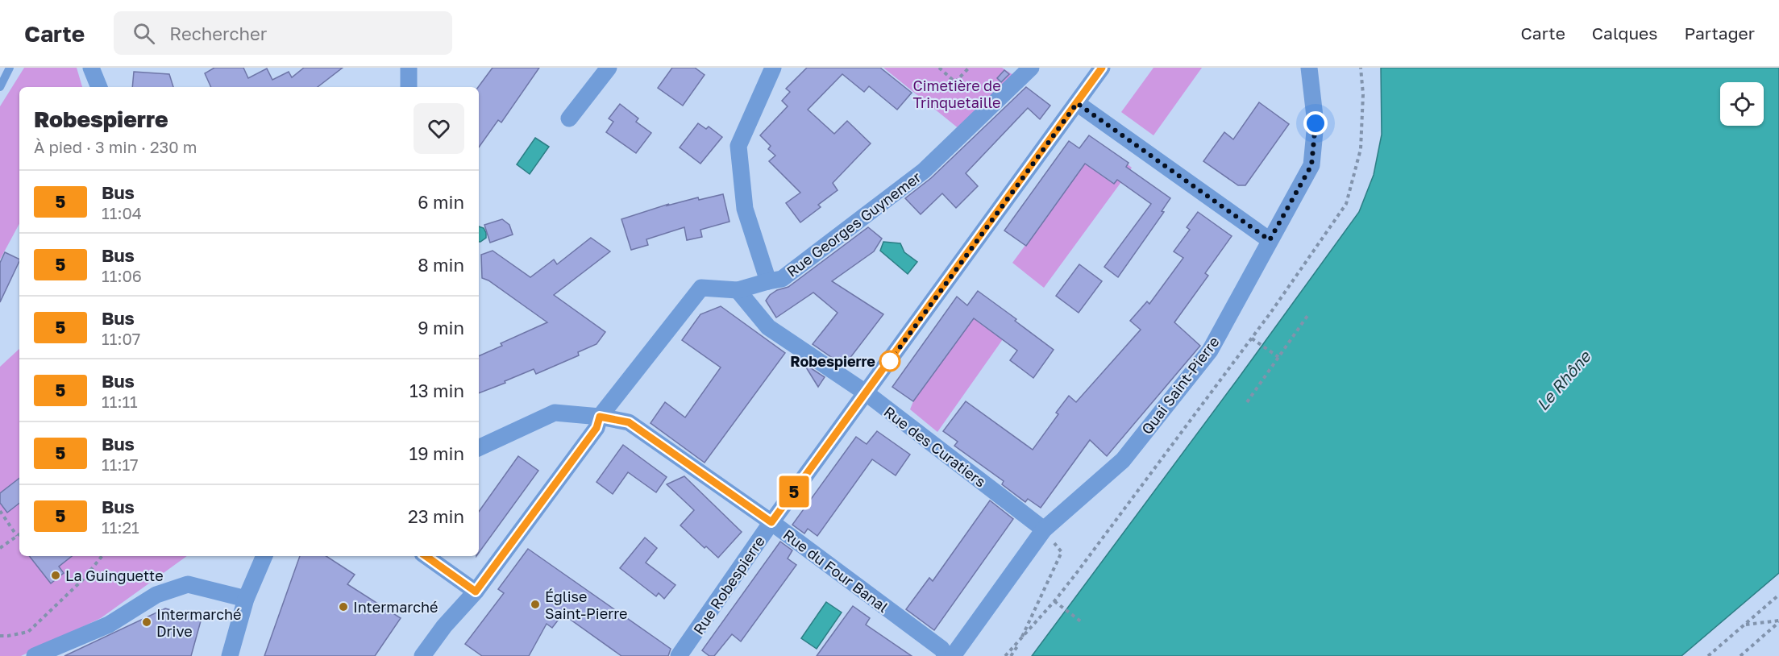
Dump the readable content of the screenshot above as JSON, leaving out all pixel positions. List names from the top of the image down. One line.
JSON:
{"streets":{"street":["Rue Georges Guynemer","Quai Saint-Pierre","Rue des Curatiers","Rue du Four Banal","Rue Robespierre"]},"crossings":[["Rue Georges Guynemer","Rue des Curatiers"],["Rue Georges Guynemer","Rue du Four Banal"],["Quai Saint-Pierre","Rue des Curatiers"],["Rue des Curatiers","Rue Robespierre"],["Rue du Four Banal","Rue Robespierre"]],"water":["Le Rhône"],"parks":["Cimetière de Trinquetaille"],"places":["Robespierre","La Guinguette","Église Saint-Pierre","Intermarché","Intermarché Drive"],"lines":["bus line 5"],"page":{"header":"Carte","search":"Rechercher","nav":["Carte","Calques","Partager"],"on_map":"5","heading":["Robespierre","À pied · 3 min · 230 m"],"list":[{"mark":"5","name":"Bus","note":"11:04","value":"6 min"},{"mark":"5","name":"Bus","note":"11:06","value":"8 min"},{"mark":"5","name":"Bus","note":"11:07","value":"9 min"},{"mark":"5","name":"Bus","note":"11:11","value":"13 min"},{"mark":"5","name":"Bus","note":"11:17","value":"19 min"},{"mark":"5","name":"Bus","note":"11:21","value":"23 min"}]}}
